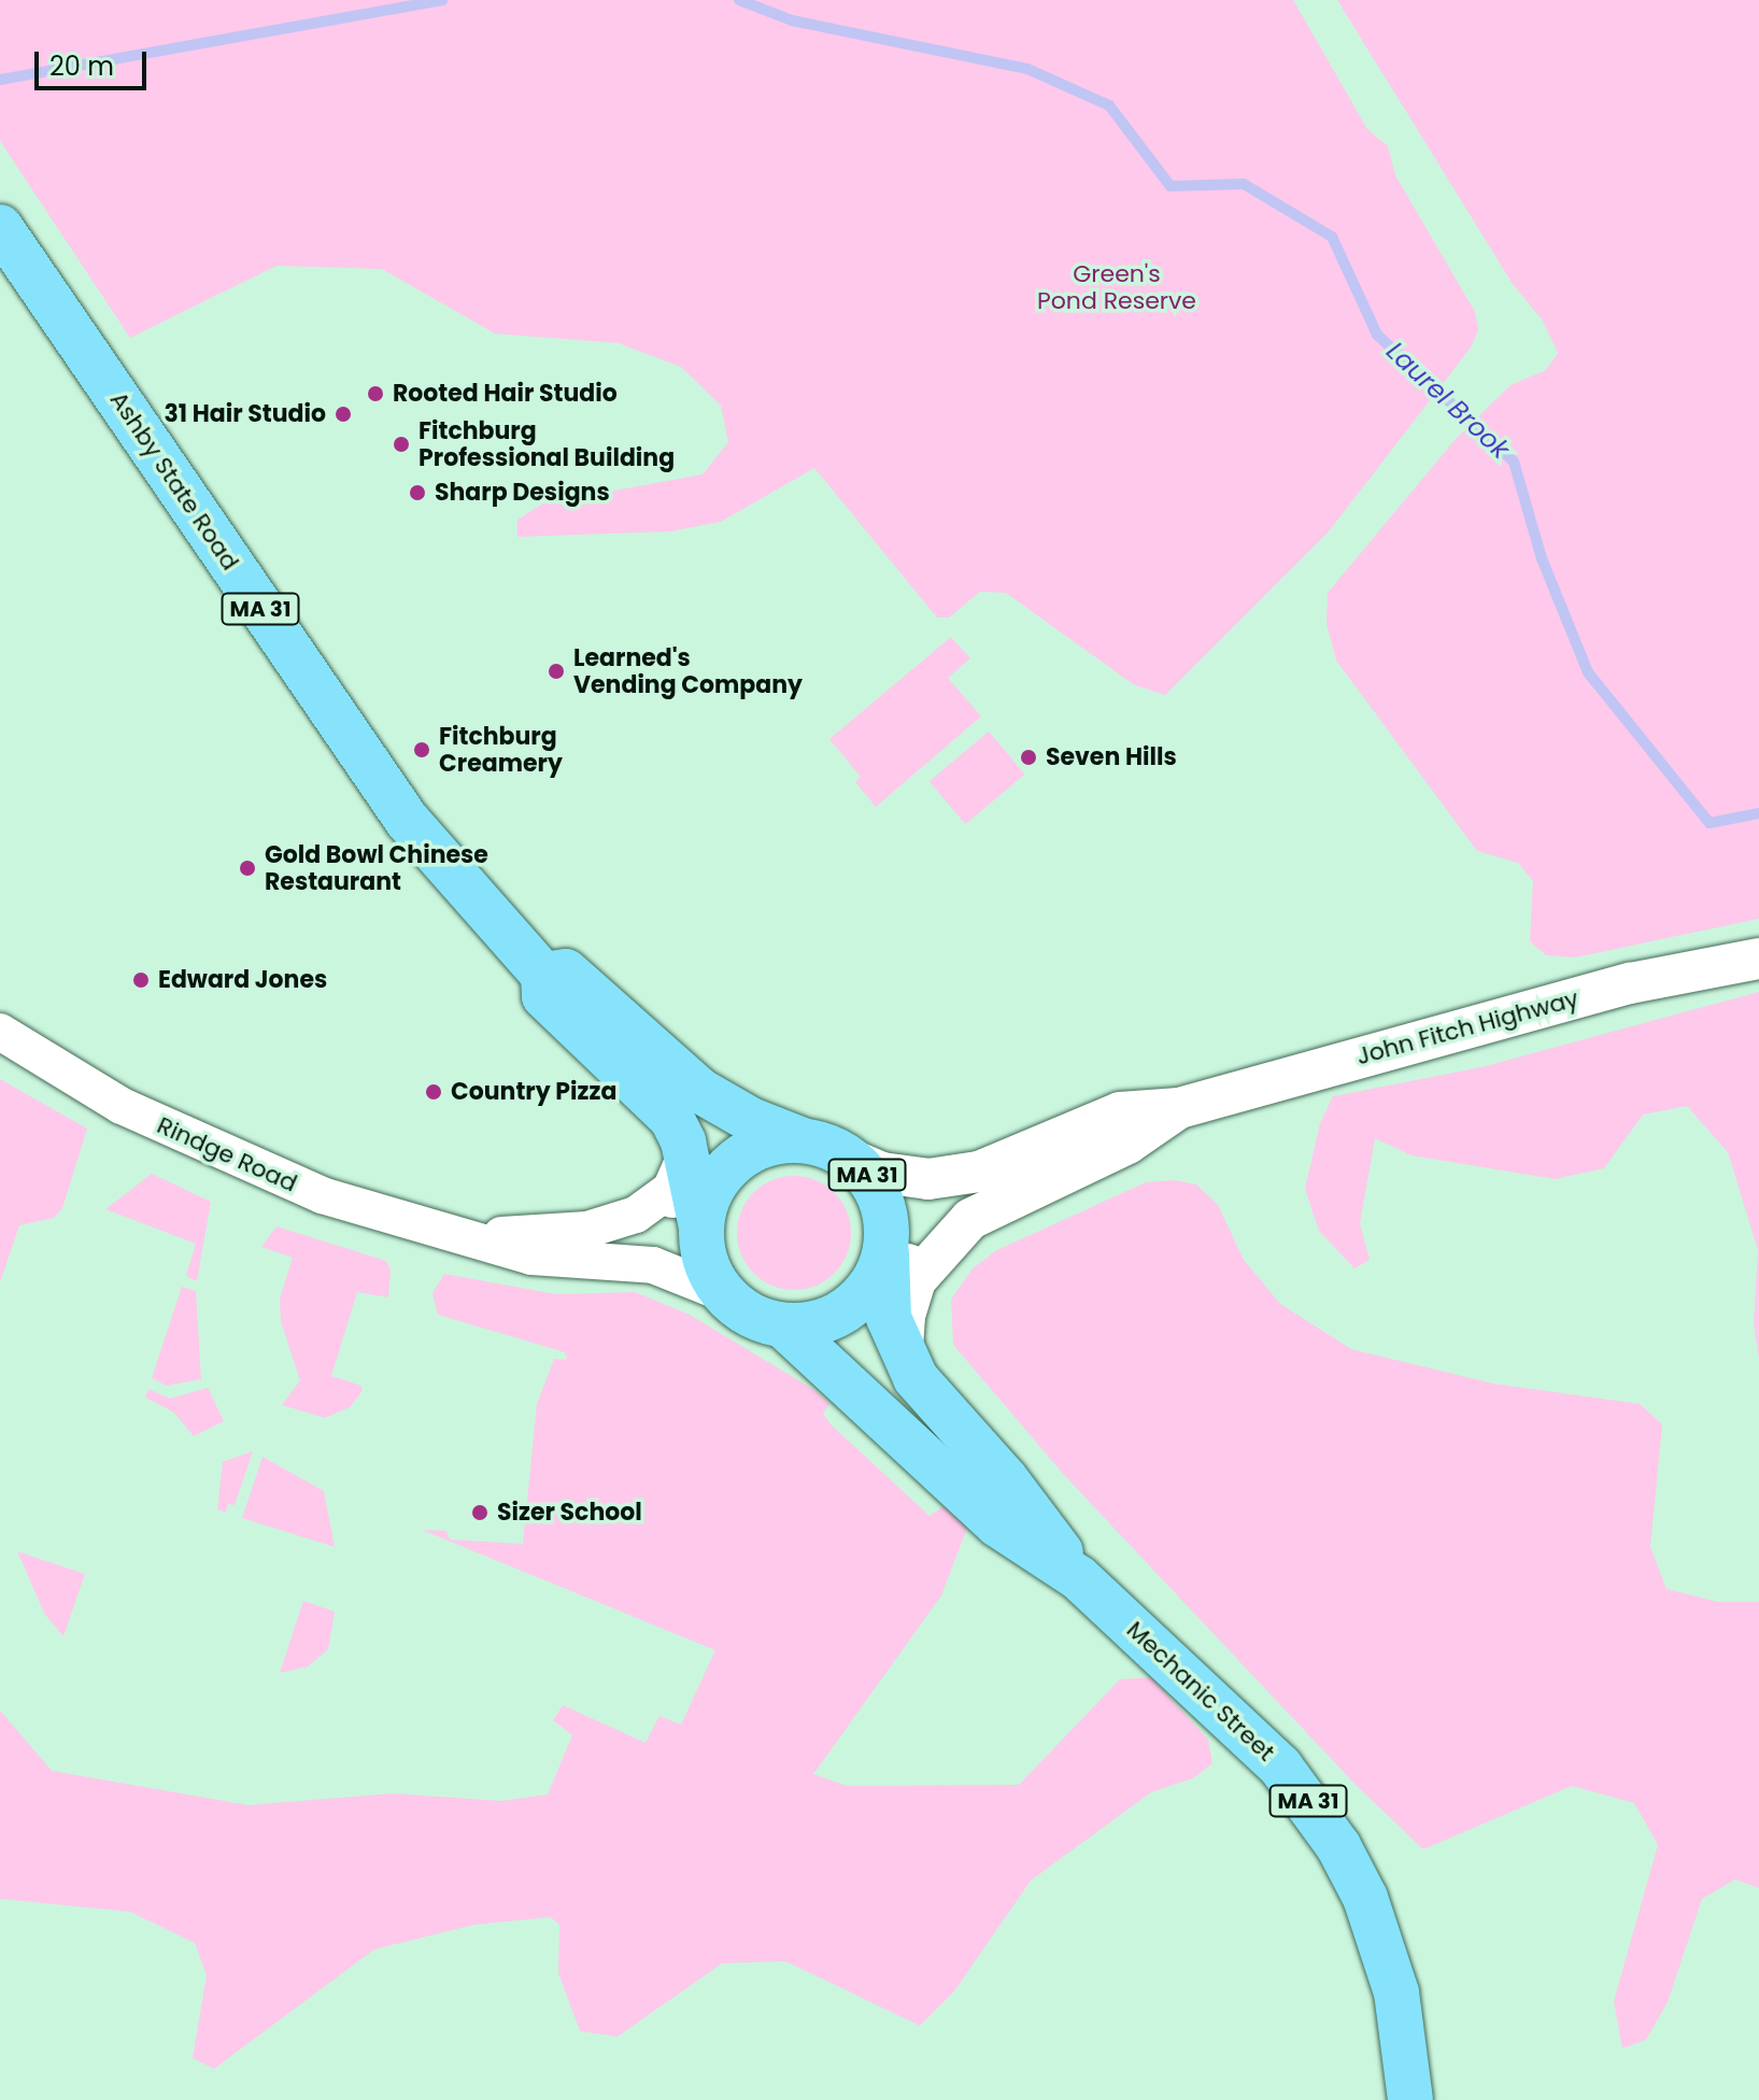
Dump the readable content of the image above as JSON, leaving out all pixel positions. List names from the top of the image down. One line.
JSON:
{"streets":{"main road":["Ashby State Road","MA 31","John Fitch Highway","Mechanic Street"],"street":["Rindge Road"]},"crossings":[["Ashby State Road","MA 31"],["Ashby State Road","John Fitch Highway"],["Ashby State Road","Rindge Road"],["Ashby State Road","Mechanic Street"],["MA 31","John Fitch Highway"],["MA 31","Rindge Road"],["MA 31","Mechanic Street"],["John Fitch Highway","Rindge Road"],["John Fitch Highway","Mechanic Street"],["Rindge Road","Mechanic Street"]],"water":["Laurel Brook"],"parks":["Green's Pond Reserve"],"places":["Rooted Hair Studio","31 Hair Studio","Fitchburg Professional Building","Sharp Designs","Learned's Vending Company","Fitchburg Creamery","Seven Hills","Gold Bowl Chinese Restaurant","Edward Jones","Country Pizza","Sizer School"],"scale_bar":"20 m"}
